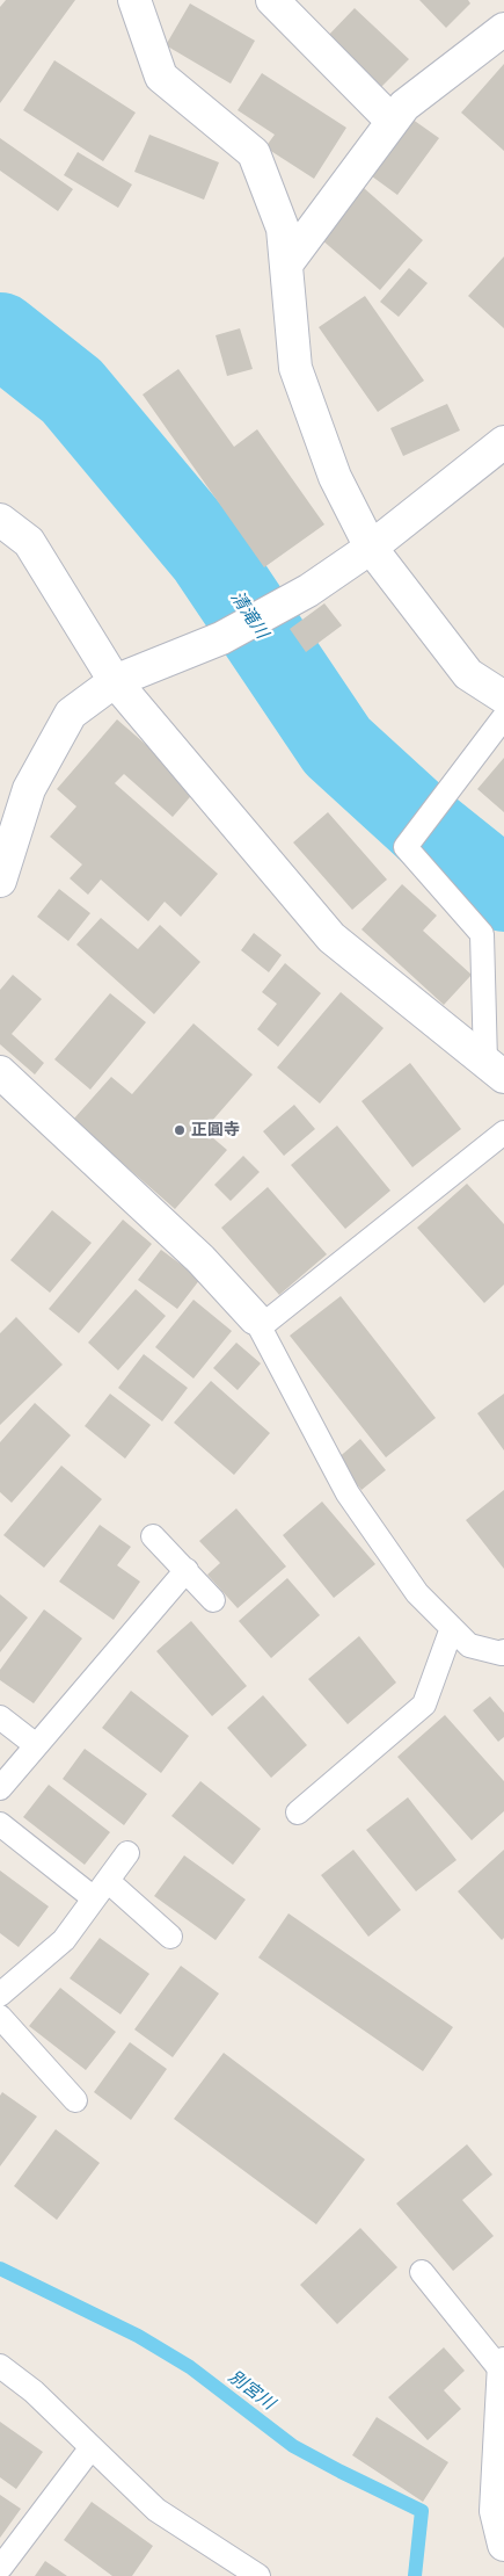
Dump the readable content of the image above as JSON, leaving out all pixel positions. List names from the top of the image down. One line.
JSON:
{"water":["清滝川","別宮川"],"places":["正圓寺"]}
